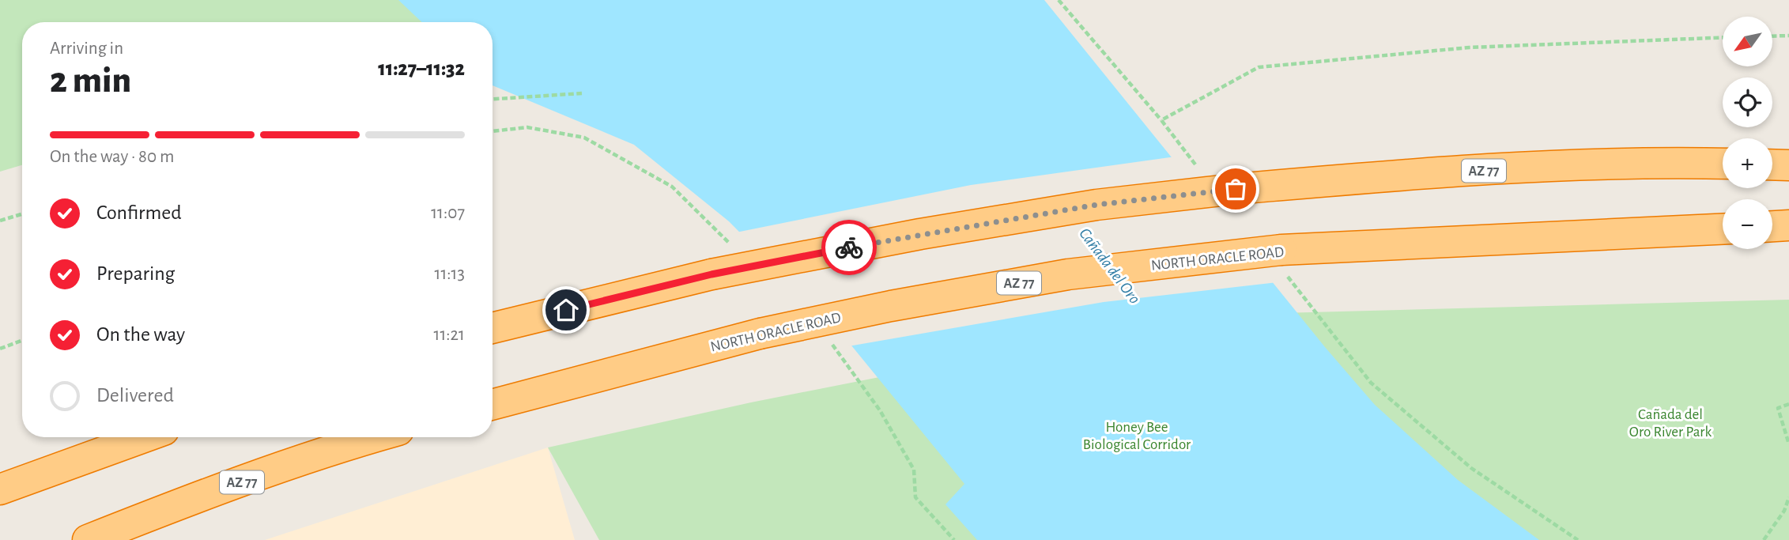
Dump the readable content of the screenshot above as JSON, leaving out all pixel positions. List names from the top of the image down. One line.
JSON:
{"streets":{"highway":["AZ 77","NORTH ORACLE ROAD"]},"water":["Cañada del Oro"],"parks":["Cañada del Oro River Park","Honey Bee Biological Corridor"],"north":"bottom left","page":{"map_buttons":["+","−"],"heading":["2 min","Arriving in","11:27–11:32"],"bar":"On the way · 80 m","list":[["Confirmed","11:07"],["Preparing","11:13"],["On the way","11:21"],"Delivered"]}}
